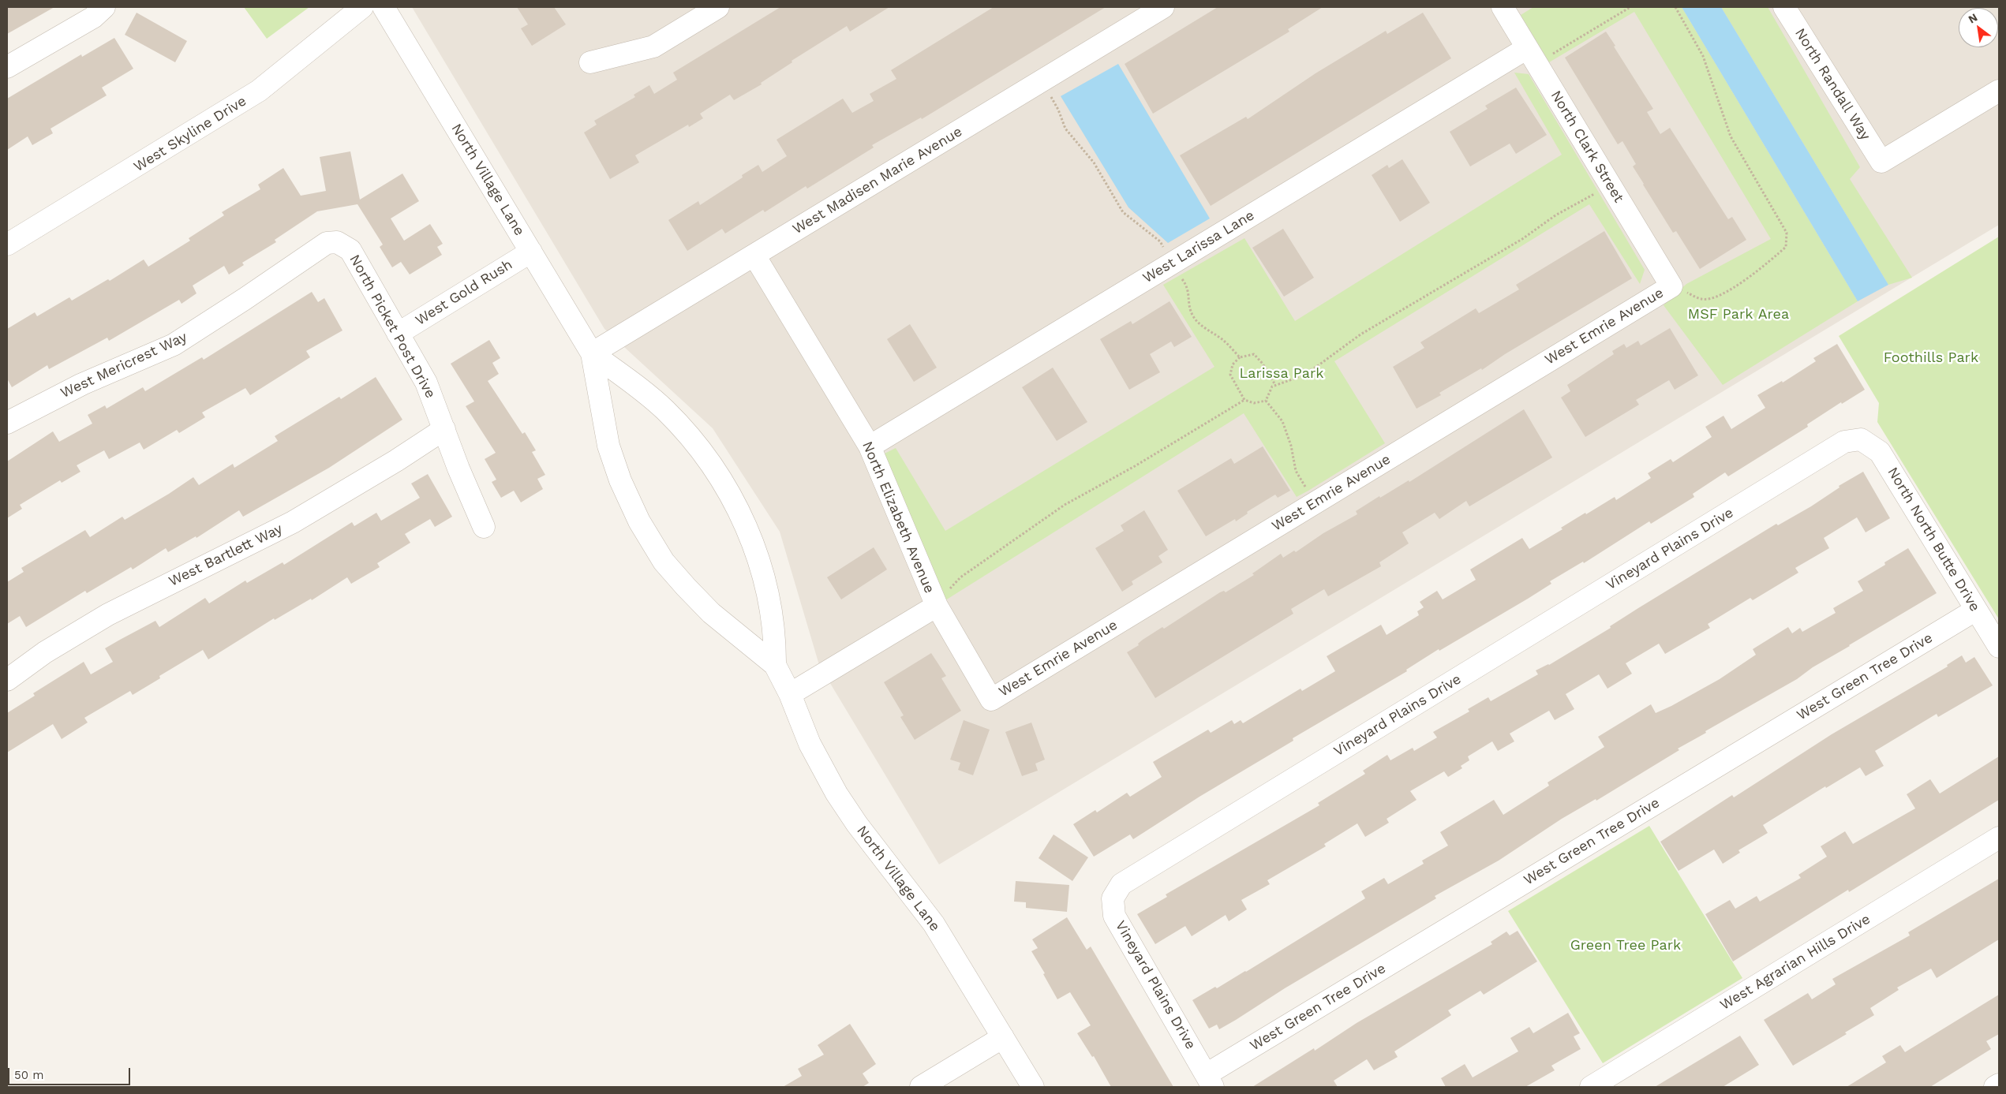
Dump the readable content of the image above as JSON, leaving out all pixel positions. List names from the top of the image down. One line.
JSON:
{"streets":{"street":["North Randall Way","West Skyline Drive","North Clark Street","North Village Lane","West Madisen Marie Avenue","West Larissa Lane","West Gold Rush","North Picket Post Drive","West Emrie Avenue","West Mericrest Way","North Elizabeth Avenue","North North Butte Drive","Vineyard Plains Drive","West Bartlett Way","West Green Tree Drive","West Agrarian Hills Drive"]},"crossings":[["North Clark Street","West Larissa Lane"],["North Clark Street","West Emrie Avenue"],["North Village Lane","West Madisen Marie Avenue"],["North Village Lane","West Gold Rush"],["West Madisen Marie Avenue","North Elizabeth Avenue"],["West Larissa Lane","North Elizabeth Avenue"],["West Gold Rush","North Picket Post Drive"],["North Picket Post Drive","West Mericrest Way"],["North Picket Post Drive","West Bartlett Way"],["West Emrie Avenue","North Elizabeth Avenue"],["North North Butte Drive","Vineyard Plains Drive"],["North North Butte Drive","West Green Tree Drive"],["Vineyard Plains Drive","West Green Tree Drive"]],"parks":["MSF Park Area","Foothills Park","Larissa Park","Green Tree Park"],"scale_bar":"50 m","north":"top left"}
